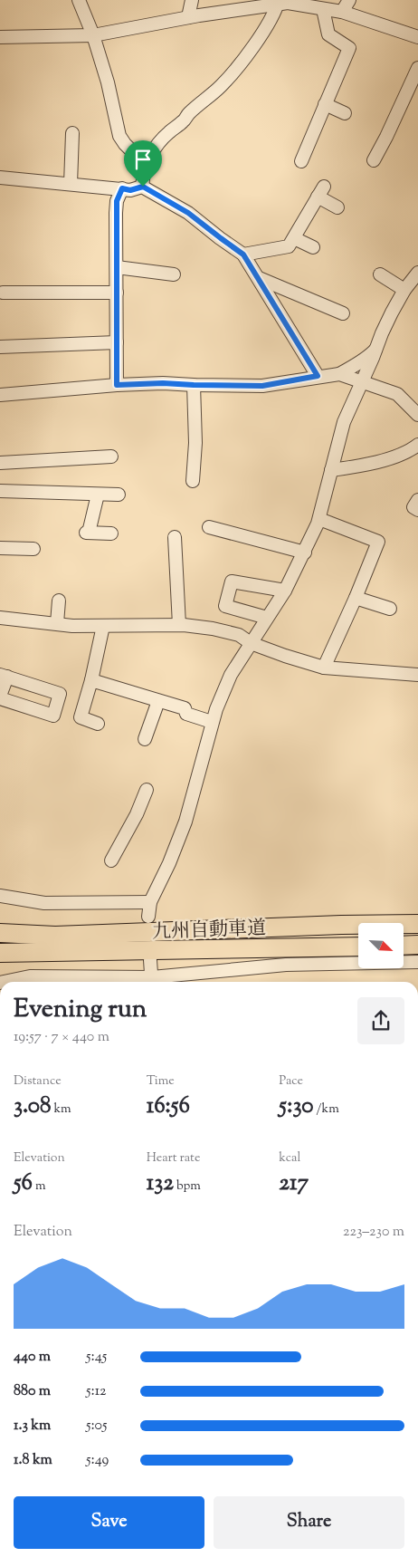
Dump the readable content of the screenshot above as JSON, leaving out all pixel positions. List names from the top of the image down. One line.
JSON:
{"streets":{"highway":["九州自動車道"]},"north":"bottom right","page":{"heading":["Evening run","19:57 · 7 × 440 m"],"stats":[["Distance","3.08 km"],["Time","16:56"],["Pace","5:30 /km"],["Elevation","56 m"],["Heart rate","132 bpm"],["kcal","217"]],"chart":["Elevation","223–230 m"],"list":[{"name":"440 m","note":"5:45"},{"name":"880 m","note":"5:12"},{"name":"1.3 km","note":"5:05"},{"name":"1.8 km","note":"5:49"}],"buttons":["Save","Share"]}}
